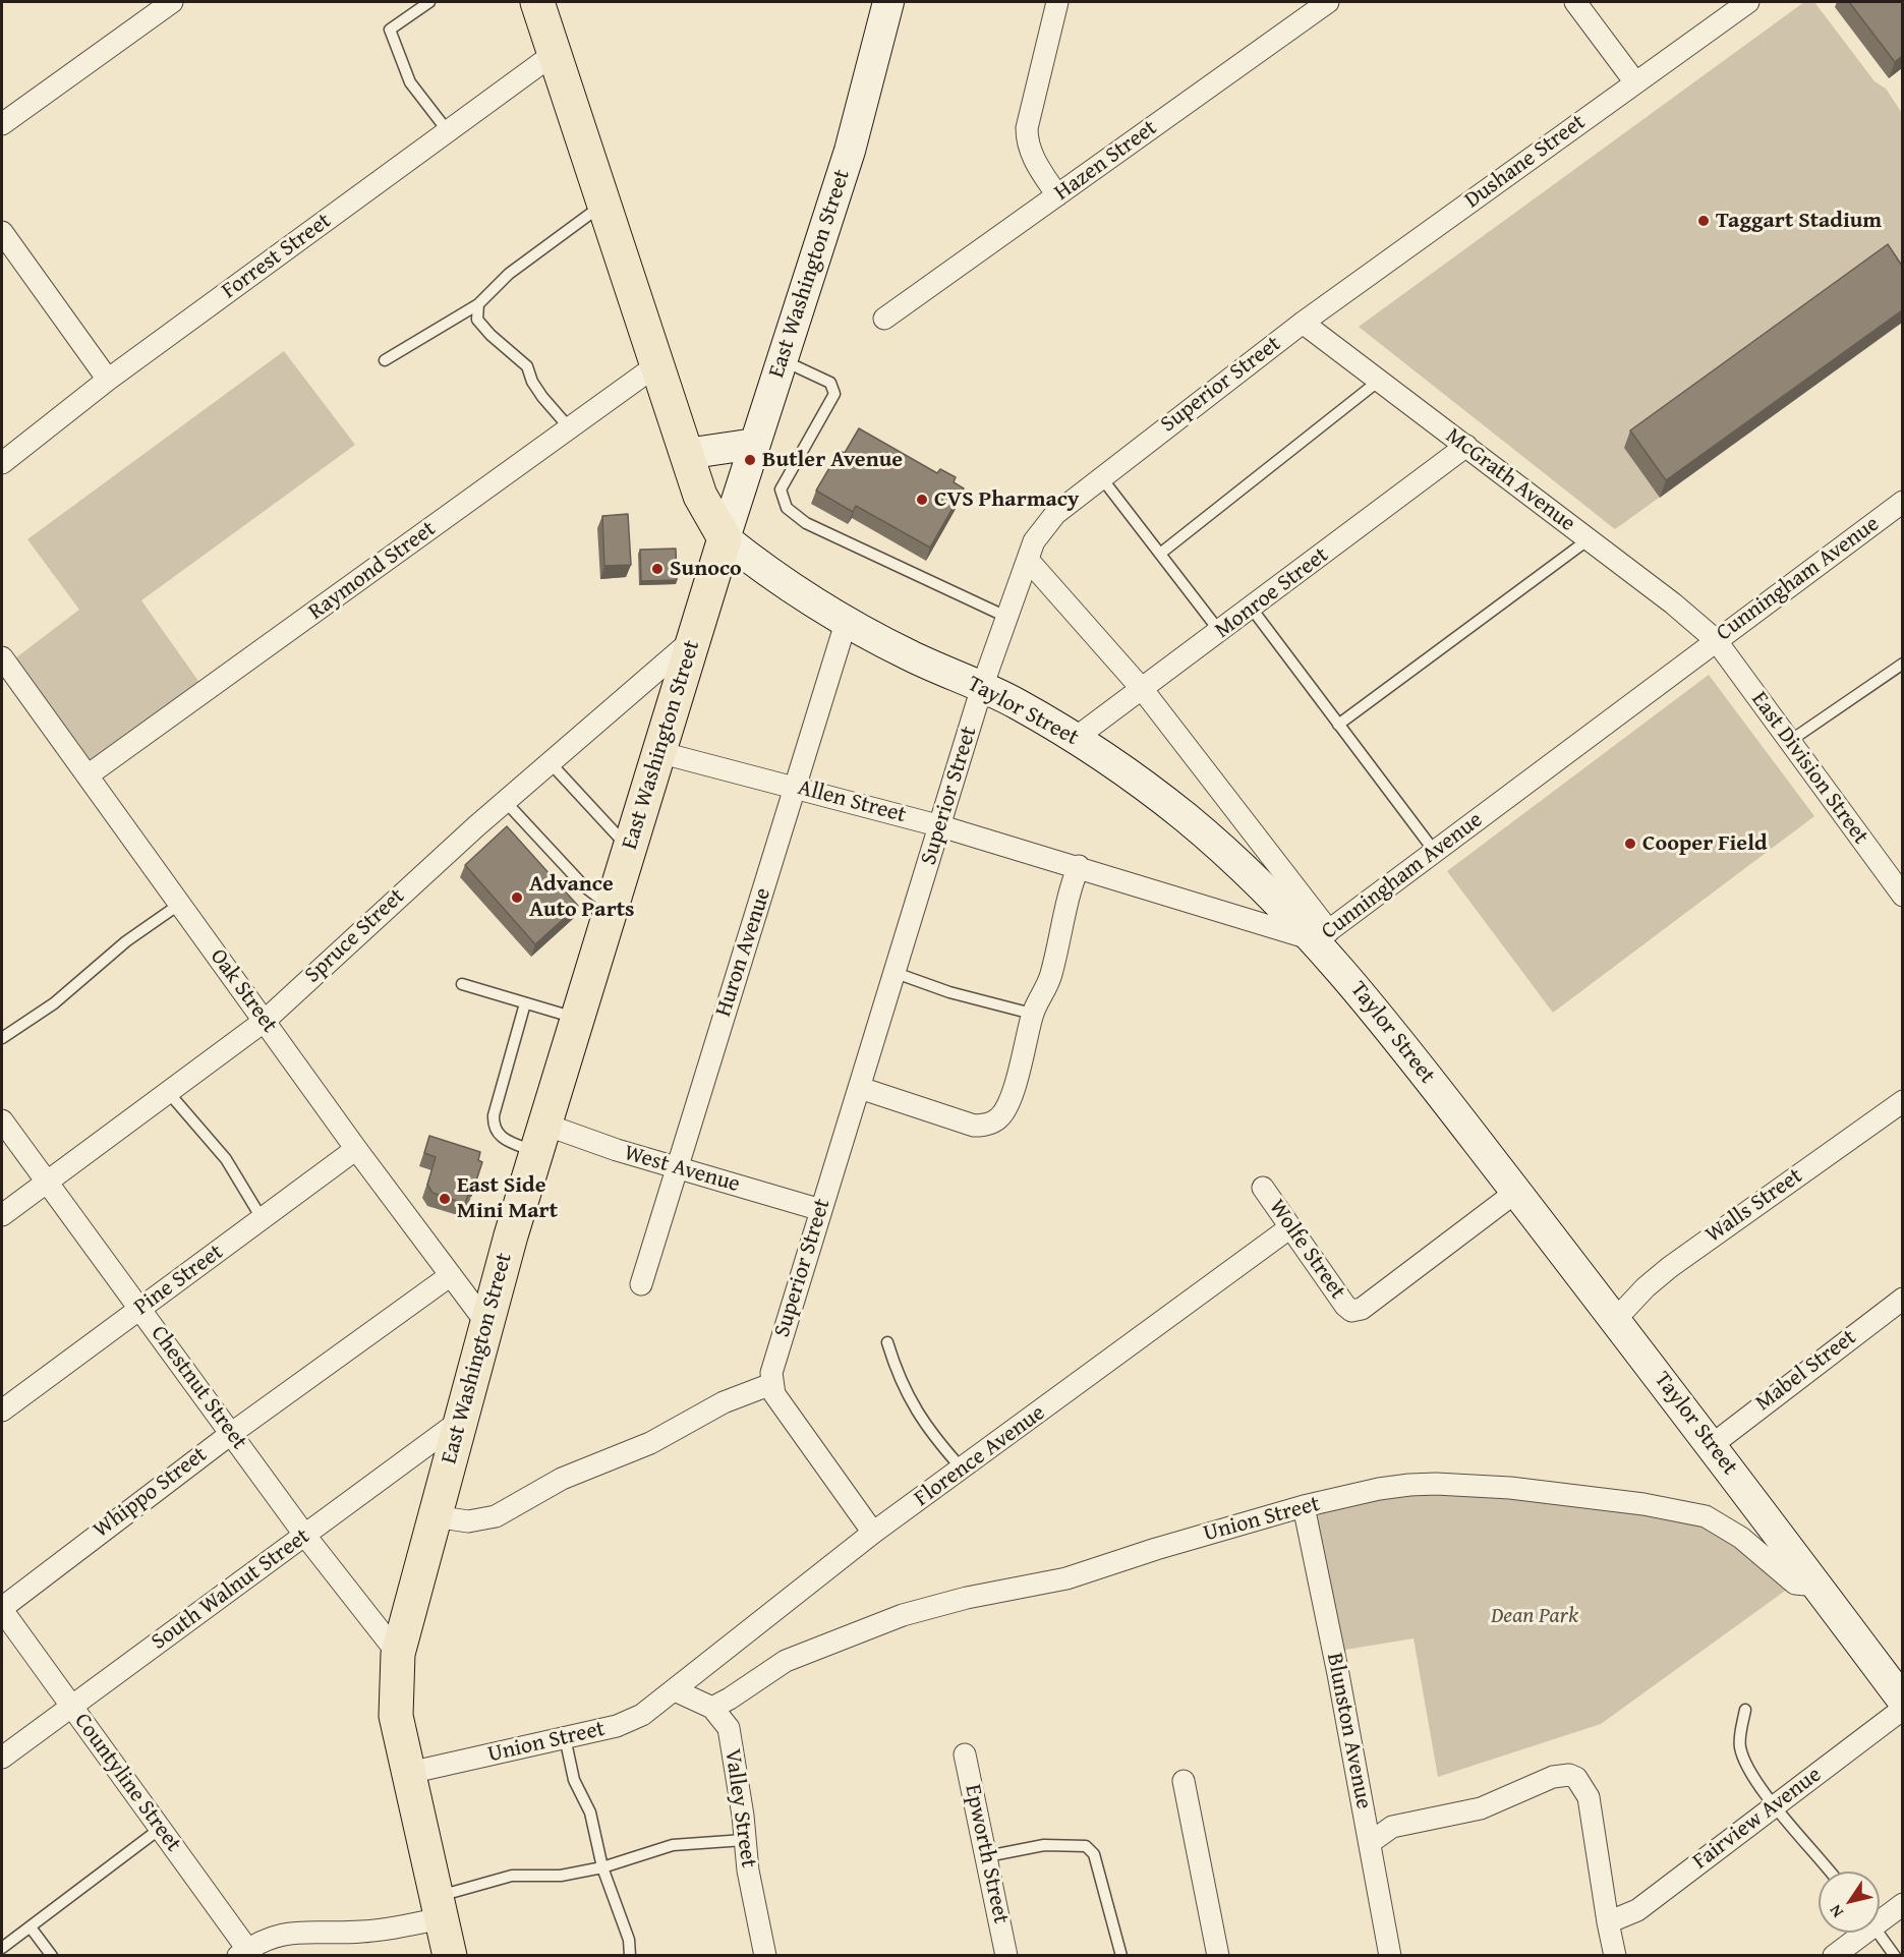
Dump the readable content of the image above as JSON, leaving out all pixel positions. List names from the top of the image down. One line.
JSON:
{"streets":{"main road":["East Washington Street","Taylor Street"],"street":["Hazen Street","Dushane Street","Forrest Street","Superior Street","McGrath Avenue","Raymond Street","Cunningham Avenue","Monroe Street","East Division Street","Allen Street","Spruce Street","Huron Avenue","Oak Street","West Avenue","Walls Street","Wolfe Street","Pine Street","Mabel Street","Chestnut Street","Florence Avenue","Whippo Street","Union Street","South Walnut Street","Blunston Avenue","Countyline Street","Valley Street","Fairview Avenue","Epworth Street"]},"crossings":[["Dushane Street","Superior Street"],["Dushane Street","McGrath Avenue"],["East Washington Street","Taylor Street"],["East Washington Street","Allen Street"],["East Washington Street","Spruce Street"],["East Washington Street","Oak Street"],["East Washington Street","West Avenue"],["East Washington Street","Chestnut Street"],["East Washington Street","Union Street"],["East Washington Street","South Walnut Street"],["Superior Street","McGrath Avenue"],["Superior Street","Taylor Street"],["Superior Street","Allen Street"],["Superior Street","West Avenue"],["McGrath Avenue","Cunningham Avenue"],["McGrath Avenue","Monroe Street"],["McGrath Avenue","East Division Street"],["Raymond Street","Oak Street"],["Cunningham Avenue","Taylor Street"],["Cunningham Avenue","East Division Street"],["Cunningham Avenue","Allen Street"],["Monroe Street","Taylor Street"],["Taylor Street","Huron Avenue"],["Taylor Street","Walls Street"],["Taylor Street","Wolfe Street"],["Taylor Street","Mabel Street"],["Taylor Street","Union Street"],["Allen Street","Huron Avenue"],["Spruce Street","Oak Street"],["Spruce Street","Chestnut Street"],["Huron Avenue","West Avenue"],["Oak Street","Pine Street"],["Oak Street","Whippo Street"],["Wolfe Street","Florence Avenue"],["Pine Street","Chestnut Street"],["Chestnut Street","Whippo Street"],["Chestnut Street","South Walnut Street"],["Florence Avenue","Union Street"],["Whippo Street","Countyline Street"],["Union Street","Blunston Avenue"],["Union Street","Valley Street"],["South Walnut Street","Countyline Street"]],"parks":["Dean Park"],"places":["Taggart Stadium","Butler Avenue","CVS Pharmacy","Sunoco","Cooper Field","Advance Auto Parts","East Side Mini Mart"],"north":"bottom left"}
